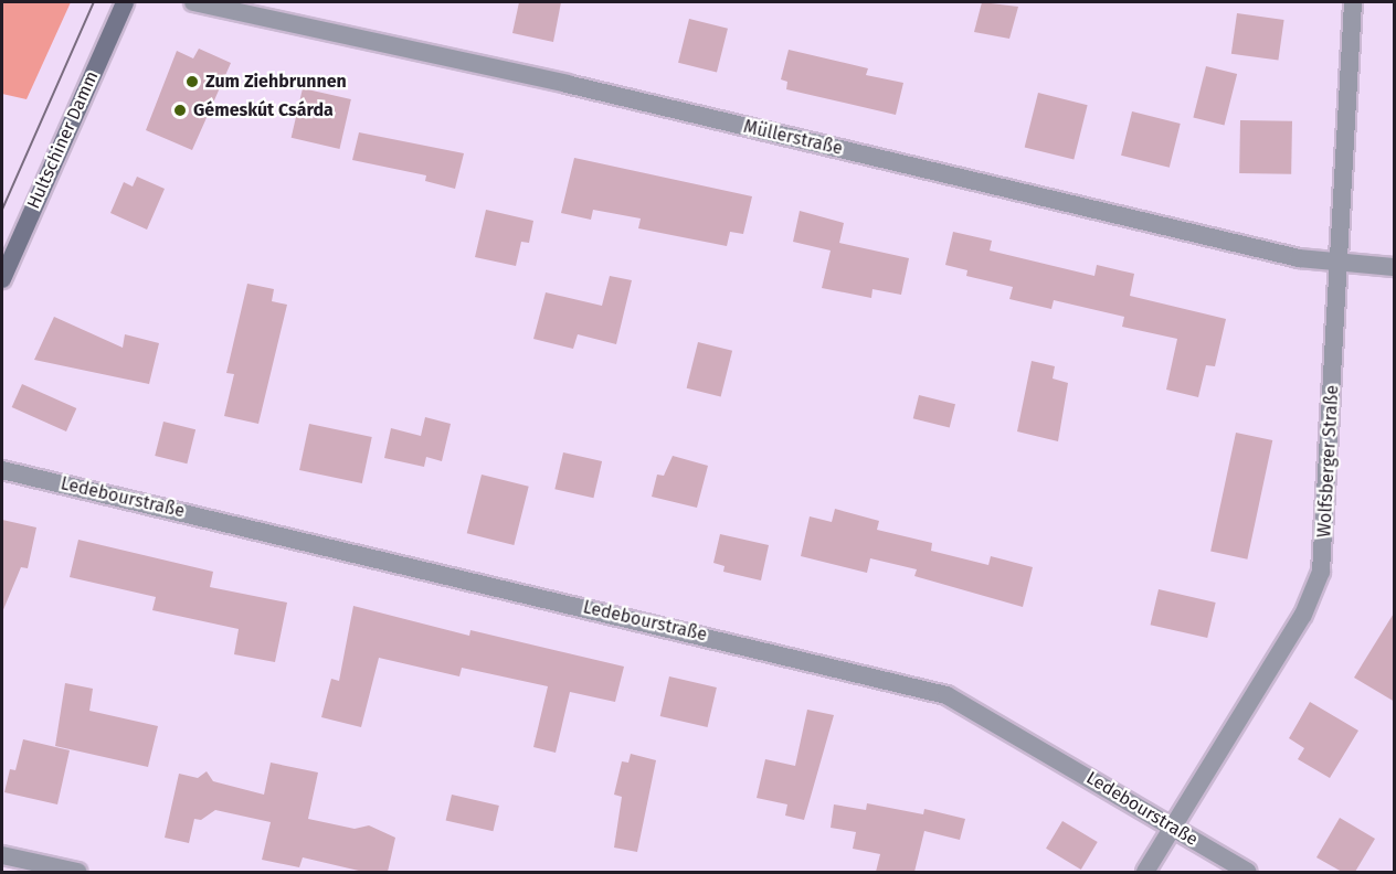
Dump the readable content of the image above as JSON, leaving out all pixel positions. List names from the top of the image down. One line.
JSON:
{"streets":{"main road":["Hultschiner Damm"],"street":["Müllerstraße","Wolfsberger Straße","Ledebourstraße"]},"crossings":[["Müllerstraße","Wolfsberger Straße"],["Wolfsberger Straße","Ledebourstraße"]],"places":["Zum Ziehbrunnen","Gémeskút Csárda"]}
